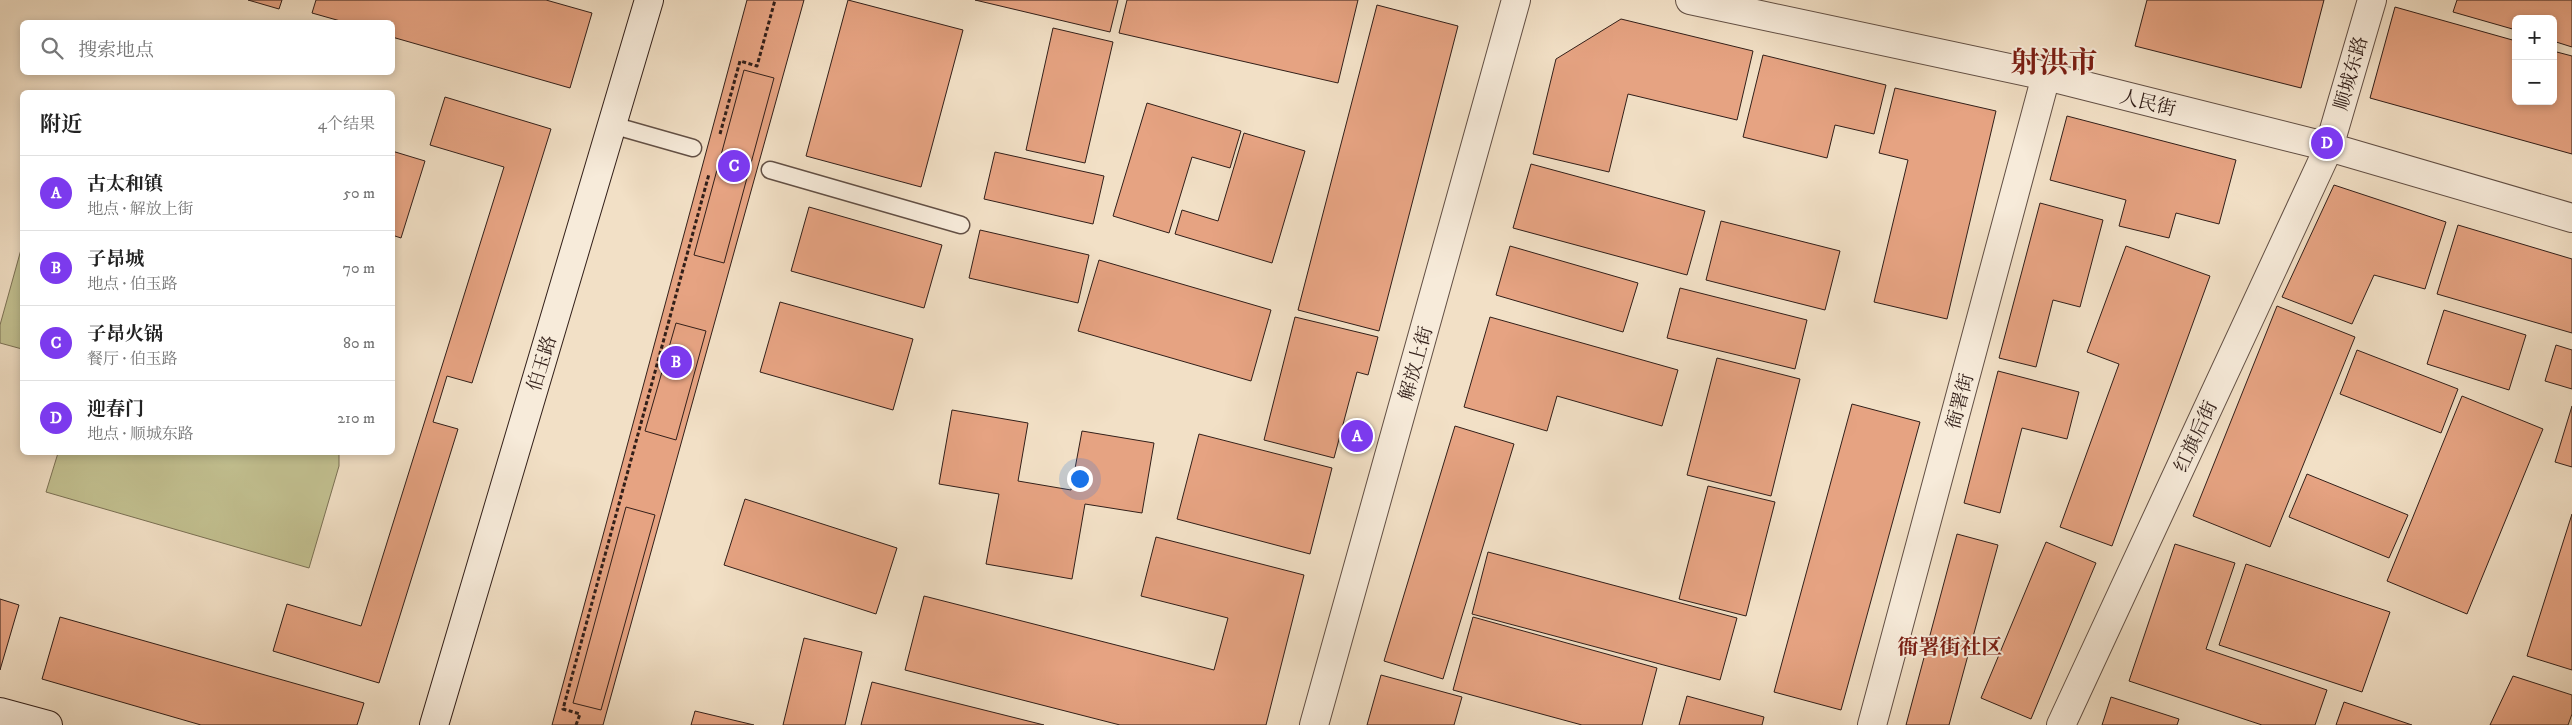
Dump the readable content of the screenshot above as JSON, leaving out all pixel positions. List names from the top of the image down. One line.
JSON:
{"streets":{"street":["顺城东路","人民街","伯玉路","解放上街","衙署街","红旗后街"]},"crossings":[["顺城东路","人民街"],["顺城东路","红旗后街"],["人民街","衙署街"],["人民街","红旗后街"]],"districts":["射洪市","衙署街社区"],"page":{"map_buttons":["+","−"],"search":"搜索地点","heading":["附近","4个结果"],"pins":["D","C","B","A"],"list":[{"mark":"A","name":"古太和镇","note":"地点 · 解放上街","value":"50 m"},{"mark":"B","name":"子昂城","note":"地点 · 伯玉路","value":"70 m"},{"mark":"C","name":"子昂火锅","note":"餐厅 · 伯玉路","value":"80 m"},{"mark":"D","name":"迎春门","note":"地点 · 顺城东路","value":"210 m"}]}}
